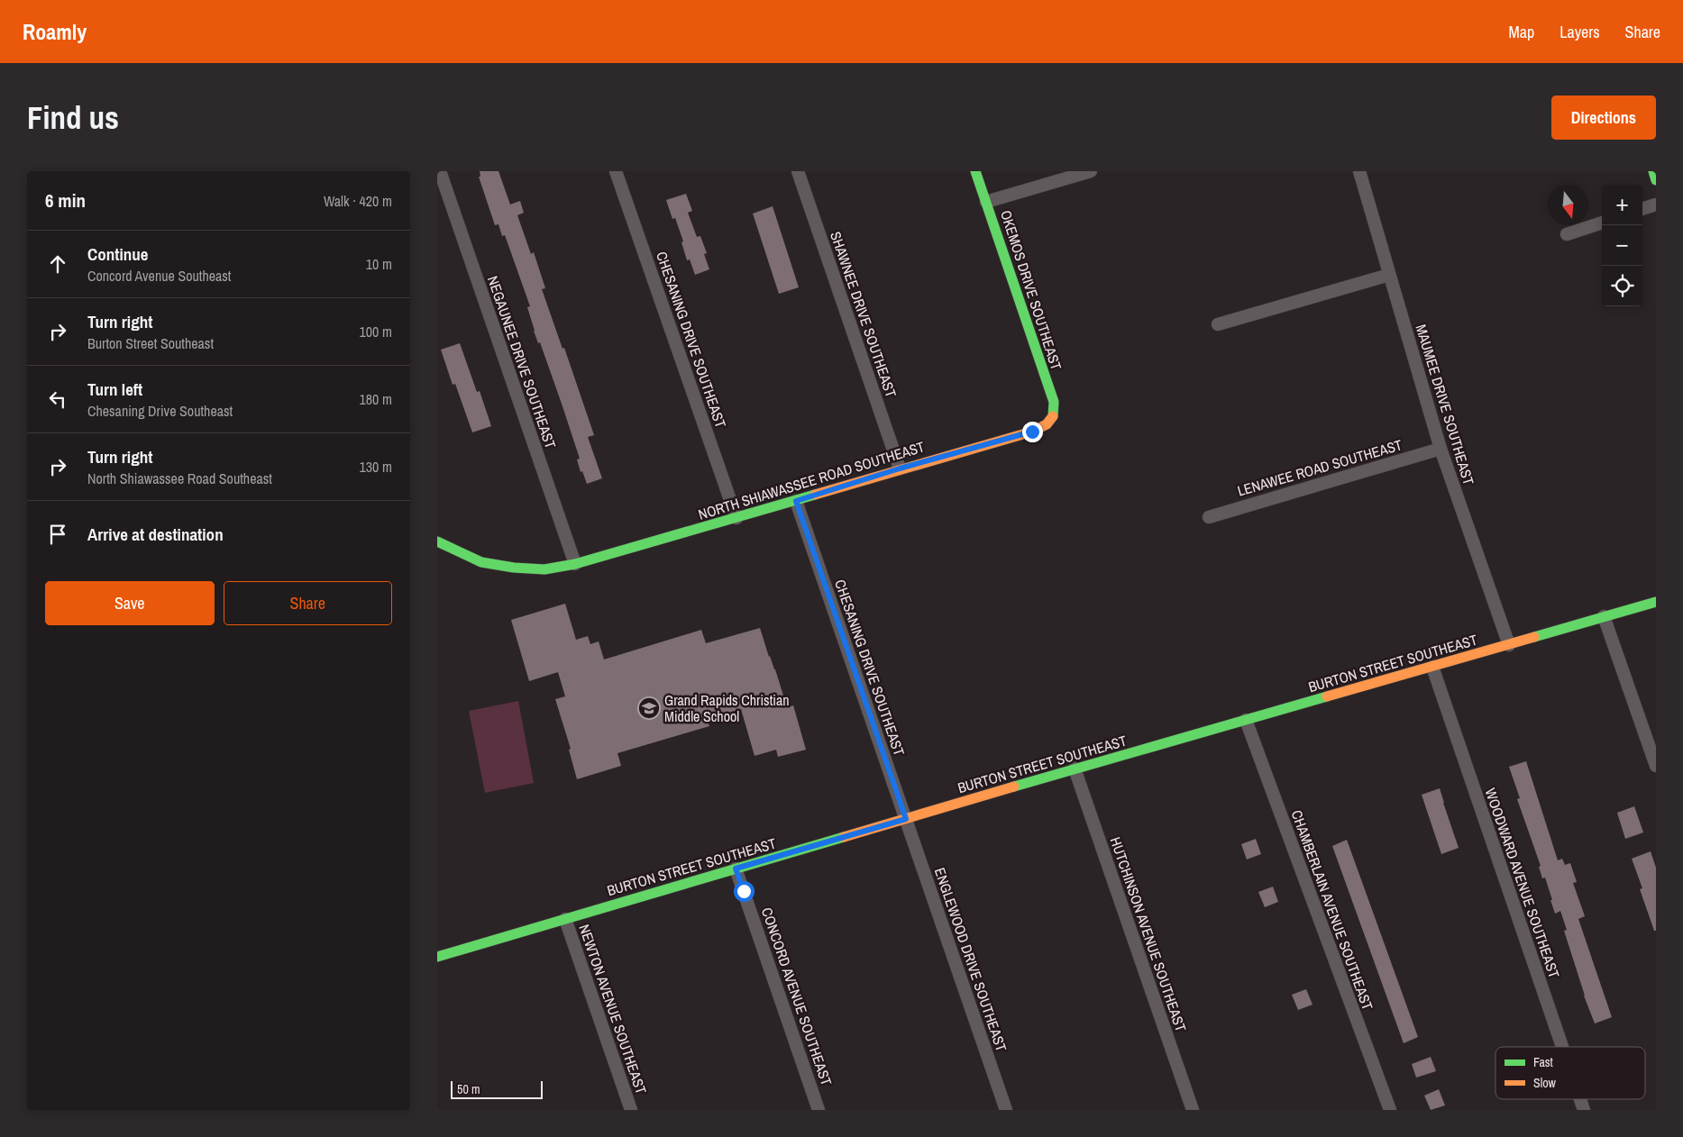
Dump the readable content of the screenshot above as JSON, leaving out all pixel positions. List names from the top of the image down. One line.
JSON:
{"streets":{"main road":["OKEMOS DRIVE SOUTHEAST","NORTH SHIAWASSEE ROAD SOUTHEAST","BURTON STREET SOUTHEAST"],"street":["SHAWNEE DRIVE SOUTHEAST","CHESANING DRIVE SOUTHEAST","NEGAUNEE DRIVE SOUTHEAST","MAUMEE DRIVE SOUTHEAST","LENAWEE ROAD SOUTHEAST","WOODWARD AVENUE SOUTHEAST","CHAMBERLAIN AVENUE SOUTHEAST","HUTCHINSON AVENUE SOUTHEAST","ENGLEWOOD DRIVE SOUTHEAST","CONCORD AVENUE SOUTHEAST","NEWTON AVENUE SOUTHEAST"]},"crossings":[["OKEMOS DRIVE SOUTHEAST","NORTH SHIAWASSEE ROAD SOUTHEAST"],["SHAWNEE DRIVE SOUTHEAST","NORTH SHIAWASSEE ROAD SOUTHEAST"],["CHESANING DRIVE SOUTHEAST","NORTH SHIAWASSEE ROAD SOUTHEAST"],["CHESANING DRIVE SOUTHEAST","BURTON STREET SOUTHEAST"],["CHESANING DRIVE SOUTHEAST","ENGLEWOOD DRIVE SOUTHEAST"],["NEGAUNEE DRIVE SOUTHEAST","NORTH SHIAWASSEE ROAD SOUTHEAST"],["MAUMEE DRIVE SOUTHEAST","LENAWEE ROAD SOUTHEAST"],["MAUMEE DRIVE SOUTHEAST","BURTON STREET SOUTHEAST"],["BURTON STREET SOUTHEAST","WOODWARD AVENUE SOUTHEAST"],["BURTON STREET SOUTHEAST","CHAMBERLAIN AVENUE SOUTHEAST"],["BURTON STREET SOUTHEAST","HUTCHINSON AVENUE SOUTHEAST"],["BURTON STREET SOUTHEAST","ENGLEWOOD DRIVE SOUTHEAST"],["BURTON STREET SOUTHEAST","CONCORD AVENUE SOUTHEAST"],["BURTON STREET SOUTHEAST","NEWTON AVENUE SOUTHEAST"]],"places":{"school or university":["Grand Rapids Christian Middle School"]},"legend":["Fast","Slow"],"scale_bar":"50 m","north":"bottom","page":{"header":"Roamly","nav":["Map","Layers","Share"],"buttons":["Directions",["Save","Share"]],"title":"Find us","heading":["6 min","Walk · 420 m"],"map_buttons":["+","−"],"list":[["Continue","Concord Avenue Southeast","10 m"],["Turn right","Burton Street Southeast","100 m"],["Turn left","Chesaning Drive Southeast","180 m"],["Turn right","North Shiawassee Road Southeast","130 m"],"Arrive at destination"],"scale":"50 m"}}
